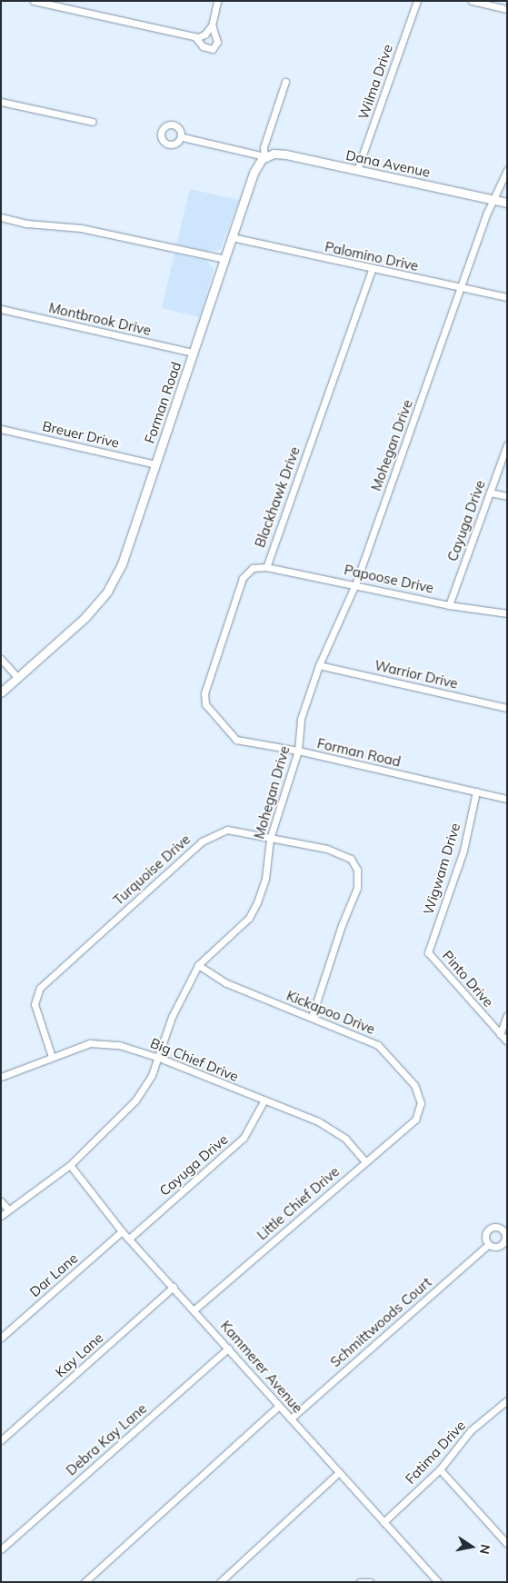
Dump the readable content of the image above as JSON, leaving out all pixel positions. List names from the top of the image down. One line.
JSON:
{"streets":{"street":["Wilma Drive","Dana Avenue","Palomino Drive","Montbrook Drive","Forman Road","Breuer Drive","Mohegan Drive","Blackhawk Drive","Cayuga Drive","Papoose Drive","Warrior Drive","Wigwam Drive","Turquoise Drive","Pinto Drive","Kickapoo Drive","Big Chief Drive","Little Chief Drive","Dar Lane","Schmittwoods Court","Kay Lane","Kammerer Avenue","Debra Kay Lane","Fatima Drive"]},"crossings":[["Wilma Drive","Dana Avenue"],["Dana Avenue","Forman Road"],["Dana Avenue","Mohegan Drive"],["Palomino Drive","Forman Road"],["Palomino Drive","Mohegan Drive"],["Palomino Drive","Blackhawk Drive"],["Montbrook Drive","Forman Road"],["Forman Road","Breuer Drive"],["Forman Road","Mohegan Drive"],["Forman Road","Blackhawk Drive"],["Forman Road","Wigwam Drive"],["Mohegan Drive","Papoose Drive"],["Mohegan Drive","Warrior Drive"],["Mohegan Drive","Turquoise Drive"],["Mohegan Drive","Kickapoo Drive"],["Mohegan Drive","Big Chief Drive"],["Mohegan Drive","Kammerer Avenue"],["Blackhawk Drive","Papoose Drive"],["Cayuga Drive","Papoose Drive"],["Cayuga Drive","Big Chief Drive"],["Cayuga Drive","Kammerer Avenue"],["Wigwam Drive","Pinto Drive"],["Turquoise Drive","Kickapoo Drive"],["Turquoise Drive","Big Chief Drive"],["Kickapoo Drive","Little Chief Drive"],["Big Chief Drive","Little Chief Drive"],["Little Chief Drive","Kammerer Avenue"],["Dar Lane","Kammerer Avenue"],["Schmittwoods Court","Kammerer Avenue"],["Kay Lane","Kammerer Avenue"],["Kammerer Avenue","Debra Kay Lane"],["Kammerer Avenue","Fatima Drive"]],"north":"right"}
